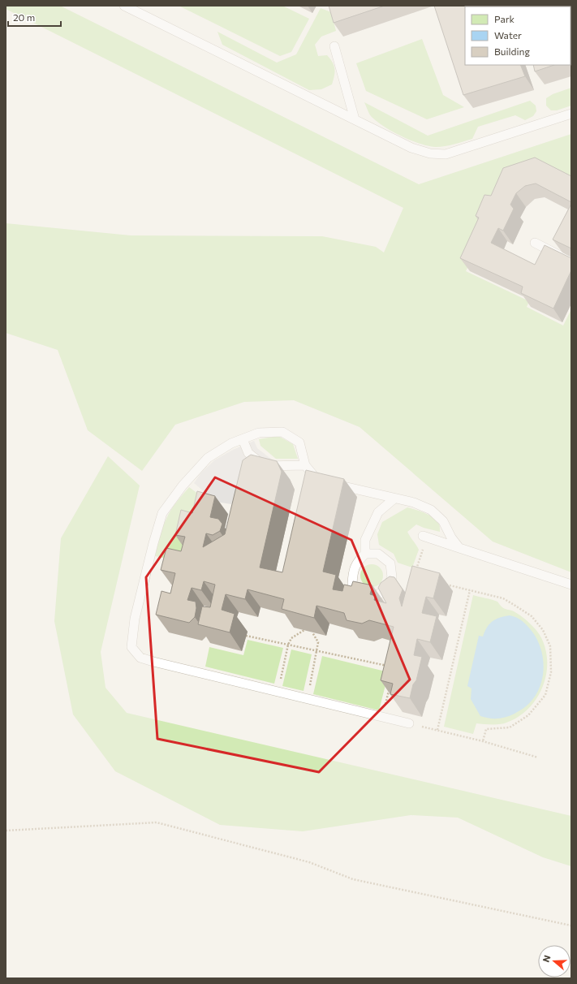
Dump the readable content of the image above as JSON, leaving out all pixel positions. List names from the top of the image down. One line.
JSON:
{"legend":["Park","Water","Building"],"scale_bar":"20 m","north":"left"}
